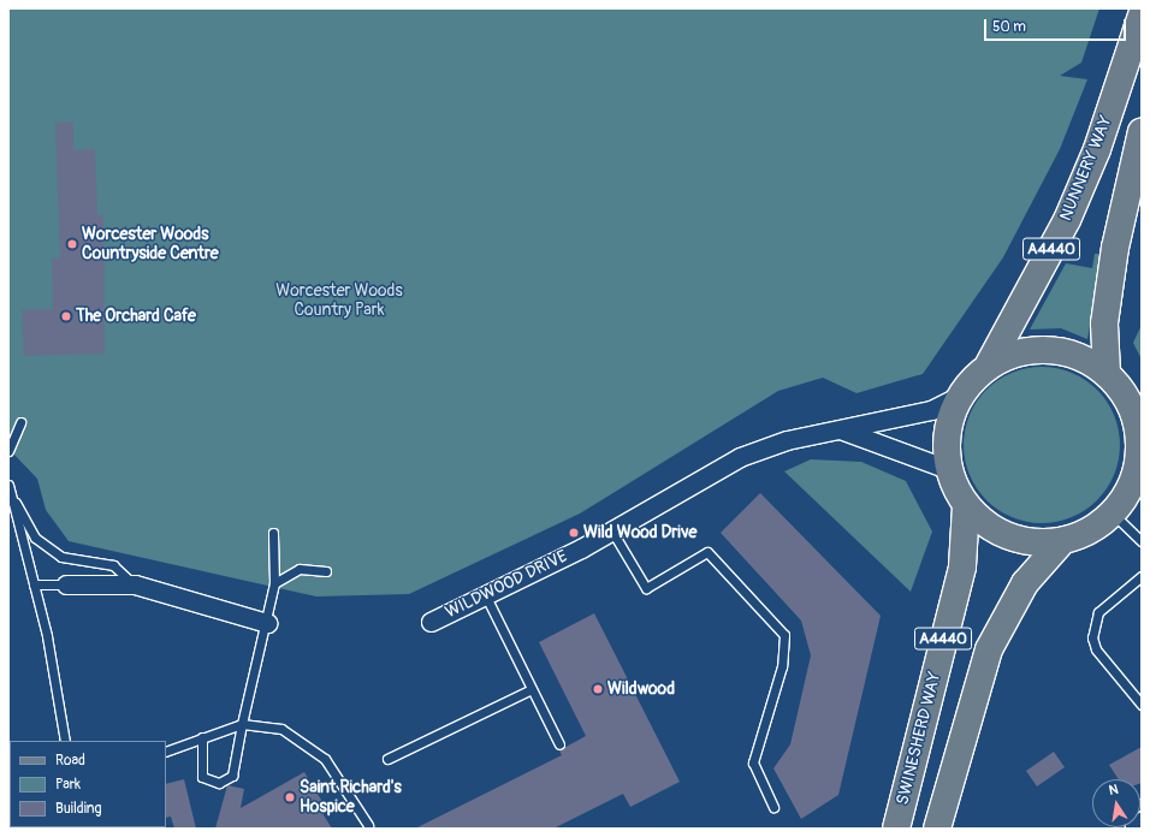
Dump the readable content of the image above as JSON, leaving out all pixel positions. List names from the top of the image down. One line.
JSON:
{"streets":{"main road":["NUNNERY WAY","A4440","SWINESHERD WAY"],"street":["WILDWOOD DRIVE"]},"parks":["Worcester Woods Country Park"],"places":["Worcester Woods Countryside Centre","The Orchard Cafe","Wild Wood Drive","Wildwood","Saint Richard's Hospice"],"legend":["Road","Park","Building"],"scale_bar":"50 m","north":"top"}
